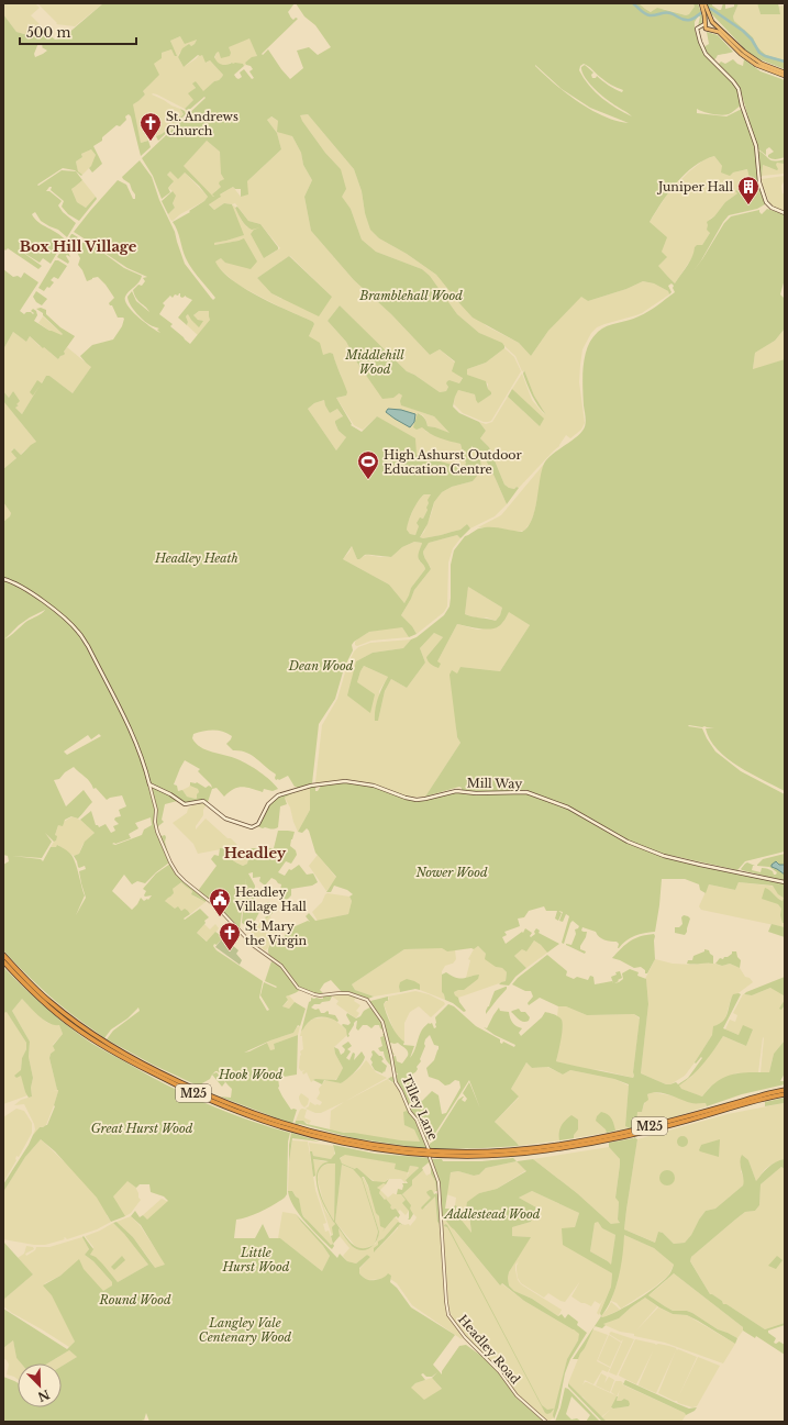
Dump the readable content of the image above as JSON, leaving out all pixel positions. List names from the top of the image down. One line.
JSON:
{"streets":{"highway":["M25"],"main road":["Mill Way"],"street":["Tilley Lane","Headley Road"]},"crossings":[["Mill Way","Tilley Lane"],["Tilley Lane","Headley Road"]],"districts":["Box Hill Village","Headley"],"parks":["Bramblehall Wood","Middlehill Wood","Headley Heath","Dean Wood","Nower Wood","Hook Wood","Great Hurst Wood","Addlestead Wood","Little Hurst Wood","Round Wood","Langley Vale Centenary Wood"],"places":{"church":["St. Andrews Church","St Mary the Virgin"],"building":["Juniper Hall"],"sports":["High Ashurst Outdoor Education Centre"],"public building":["Headley Village Hall"]},"scale_bar":"500 m","north":"bottom right"}
